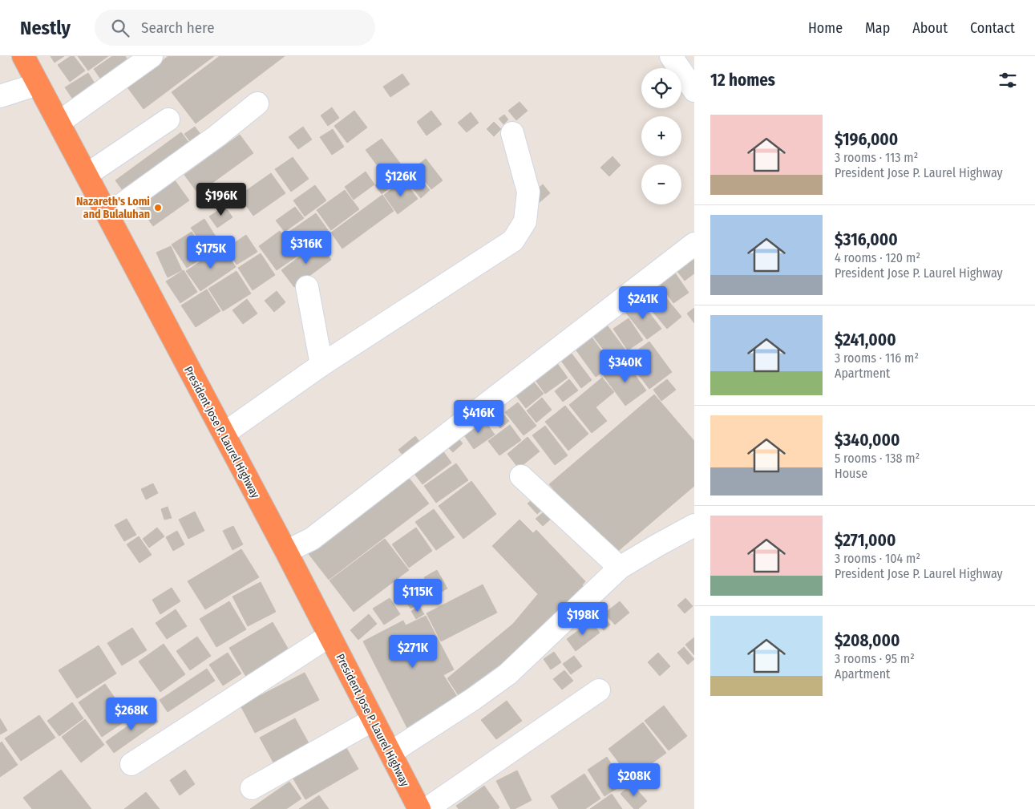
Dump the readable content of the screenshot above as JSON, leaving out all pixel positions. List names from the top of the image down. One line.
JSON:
{"streets":{"highway":["President Jose P. Laurel Highway"]},"places":["Nazareth's Lomi and Bulaluhan"],"page":{"header":"Nestly","search":"Search here","nav":["Home","Map","About","Contact"],"heading":"12 homes","map_buttons":["+","−"],"list":[{"name":"$196,000","note":"3 rooms · 113 m² · President Jose P. Laurel Highway"},{"name":"$316,000","note":"4 rooms · 120 m² · President Jose P. Laurel Highway"},{"name":"$241,000","note":"3 rooms · 116 m² · Apartment"},{"name":"$340,000","note":"5 rooms · 138 m² · House"},{"name":"$271,000","note":"3 rooms · 104 m² · President Jose P. Laurel Highway"},{"name":"$208,000","note":"3 rooms · 95 m² · Apartment"}],"price":["$126K","$196K","$316K","$175K","$241K","$340K","$416K","$115K","$198K","$271K","$268K","$208K"]}}
